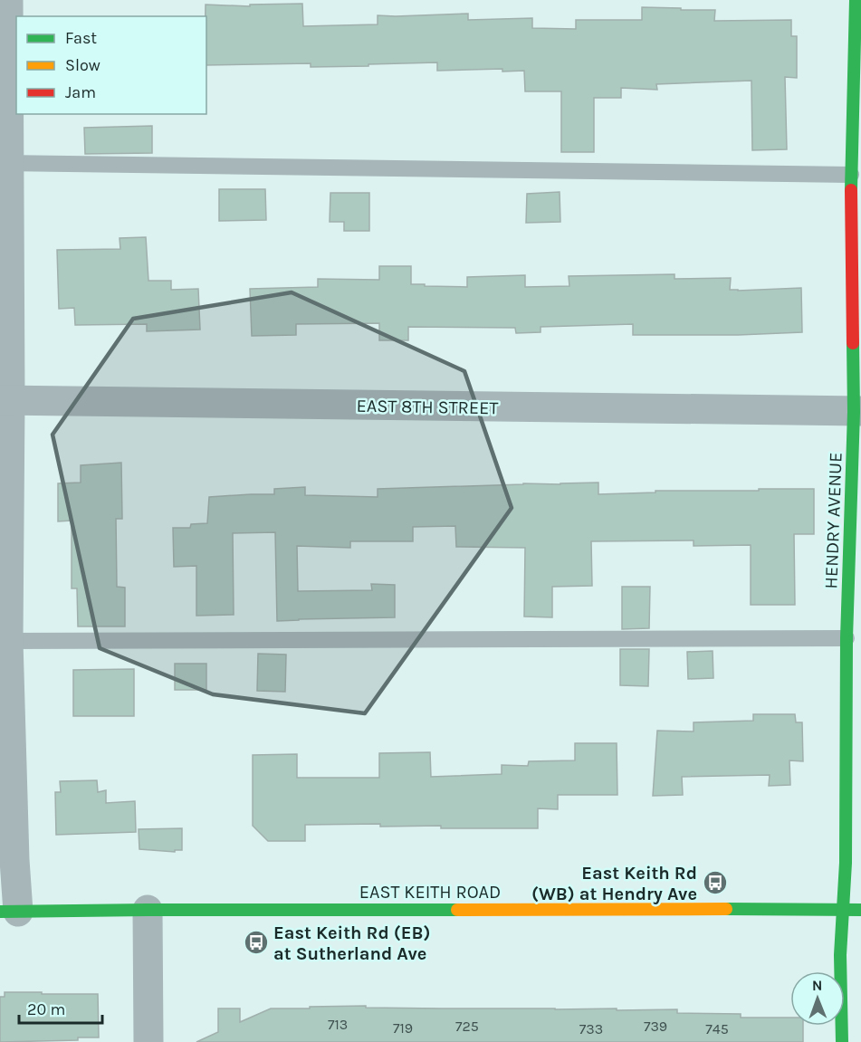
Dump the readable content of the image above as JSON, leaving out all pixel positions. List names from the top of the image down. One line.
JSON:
{"streets":{"street":["EAST 8TH STREET","HENDRY AVENUE","EAST KEITH ROAD"]},"crossings":[["EAST 8TH STREET","HENDRY AVENUE"],["HENDRY AVENUE","EAST KEITH ROAD"]],"places":{"bus stop":["East Keith Rd (WB) at Hendry Ave","East Keith Rd (EB) at Sutherland Ave"]},"house_numbers":["713","725","739","719","733","745"],"legend":["Fast","Slow","Jam"],"scale_bar":"20 m","north":"top"}
